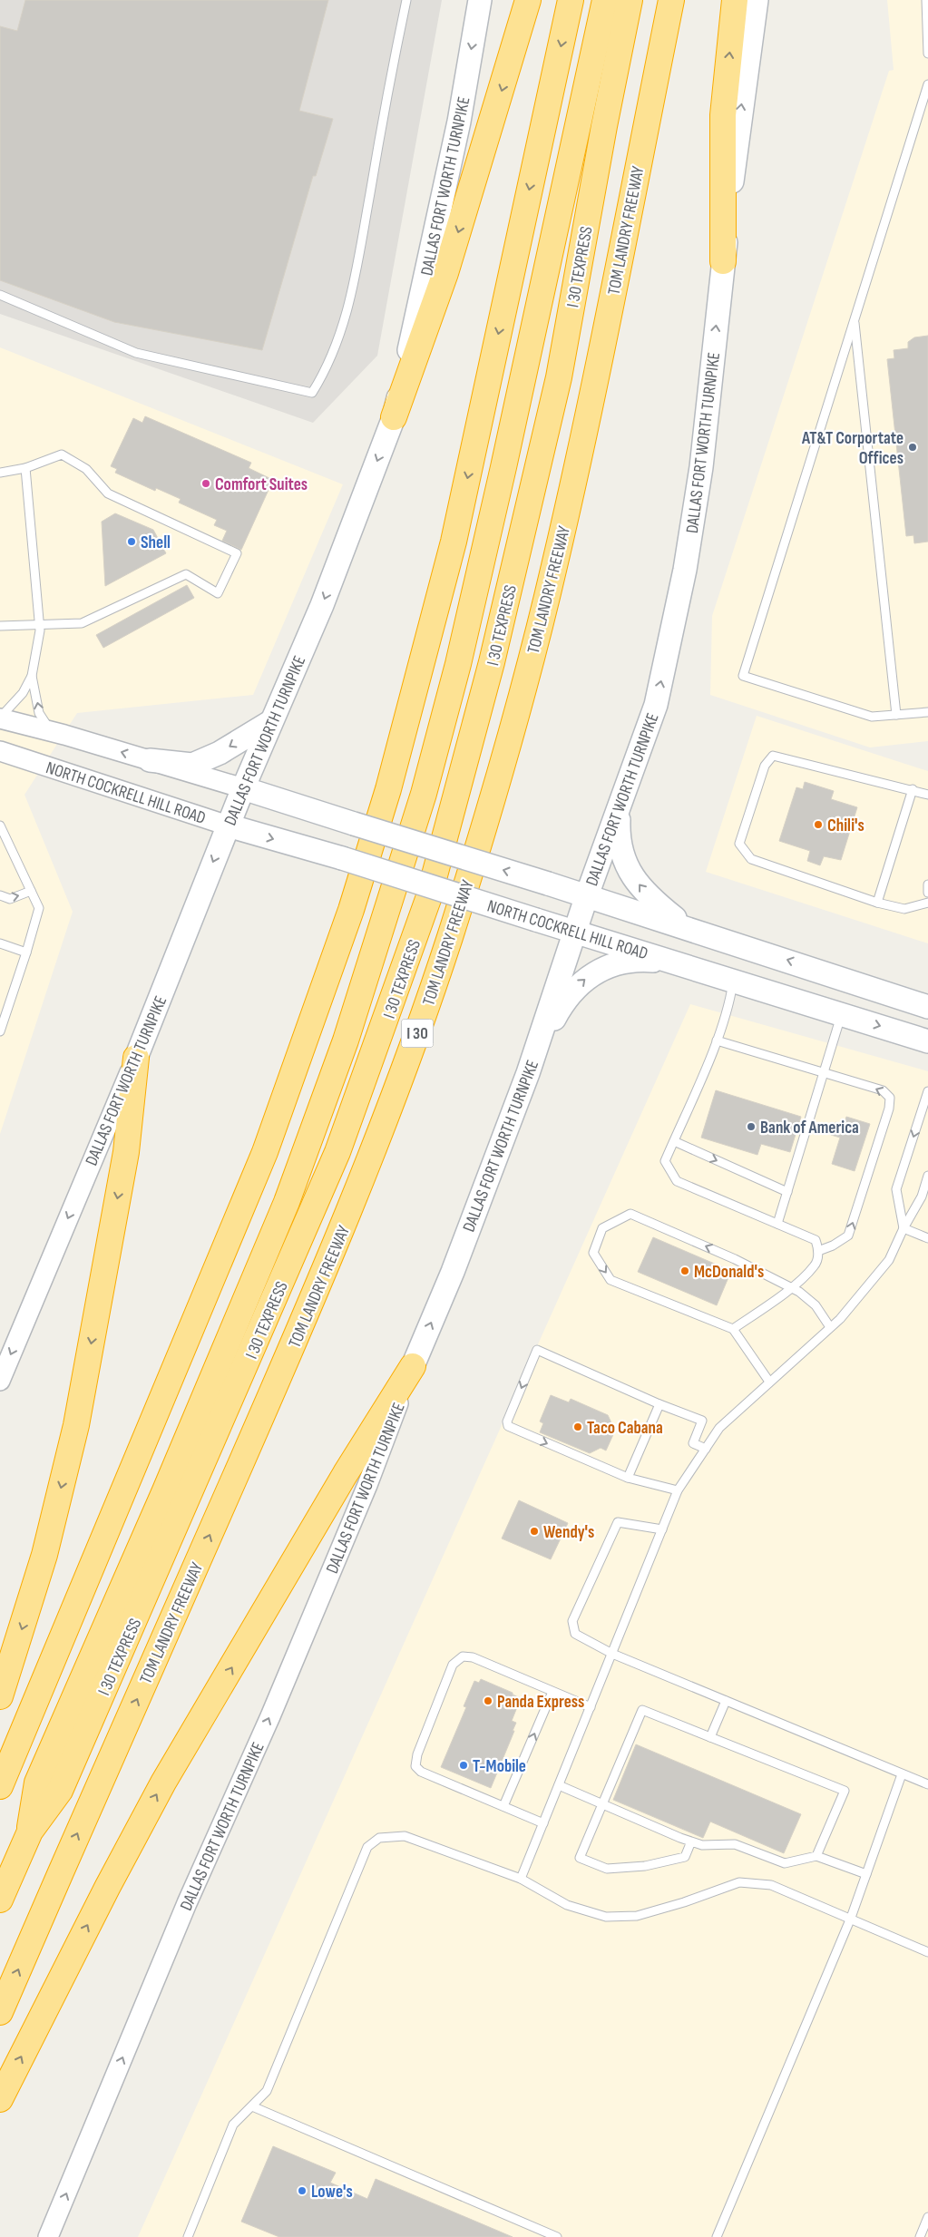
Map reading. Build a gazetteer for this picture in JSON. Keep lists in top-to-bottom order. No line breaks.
{"streets":{"highway":["TOM LANDRY FREEWAY","I 30 TEXPRESS","I 30"],"main road":["DALLAS FORT WORTH TURNPIKE","NORTH COCKRELL HILL ROAD"]},"crossings":[["DALLAS FORT WORTH TURNPIKE","NORTH COCKRELL HILL ROAD"]],"places":["AT&T Corportate Offices","Comfort Suites","Shell","Chili's","Bank of America","McDonald's","Taco Cabana","Wendy's","Panda Express","T-Mobile","Lowe's"]}
